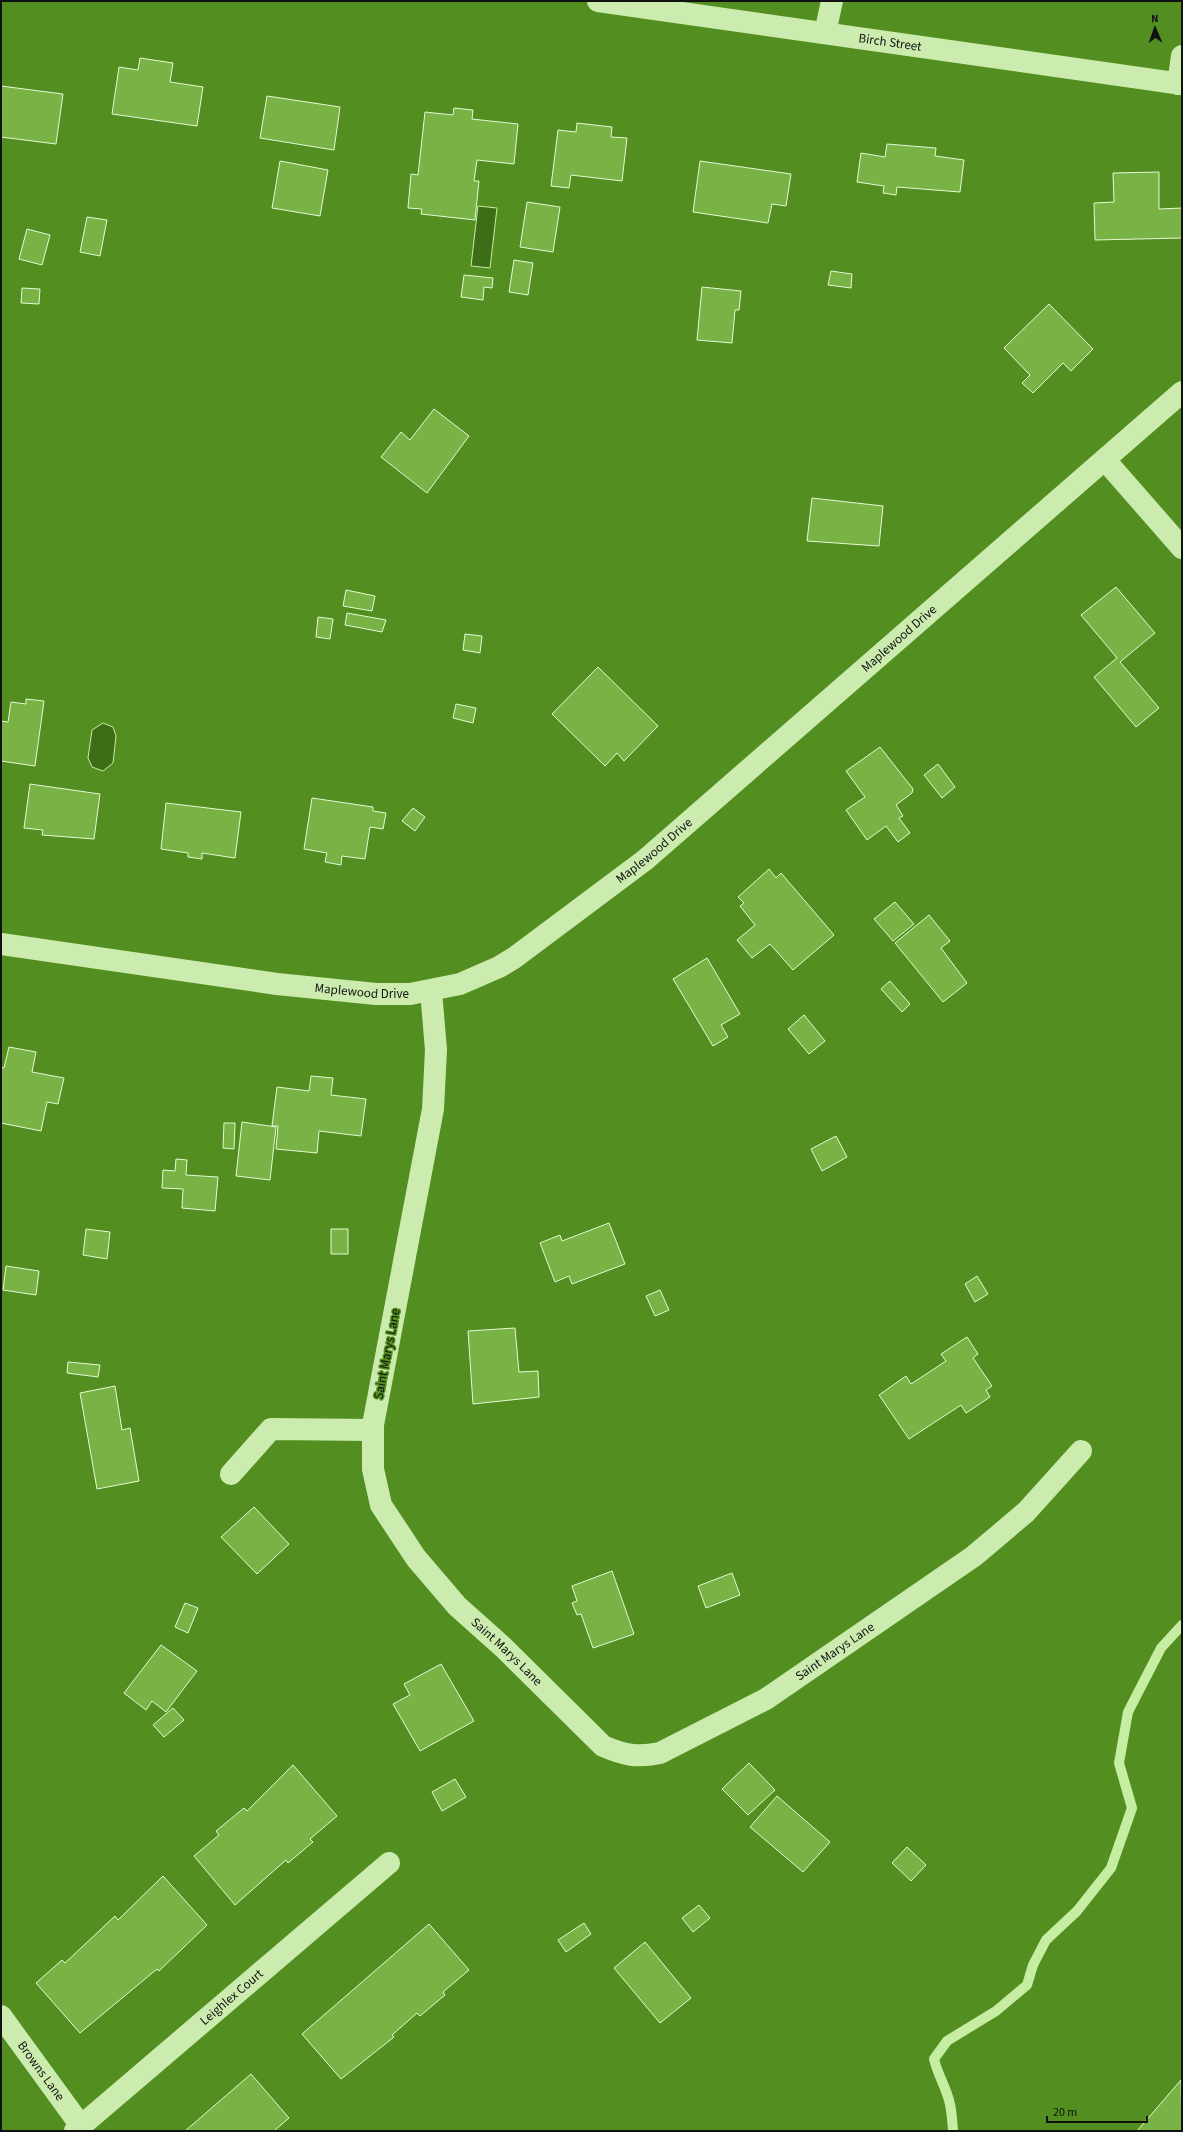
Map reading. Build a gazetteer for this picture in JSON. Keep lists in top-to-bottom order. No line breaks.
{"streets":{"street":["Birch Street","Maplewood Drive","Saint Marys Lane","Leighlex Court","Browns Lane"]},"crossings":[["Maplewood Drive","Saint Marys Lane"],["Leighlex Court","Browns Lane"]],"scale_bar":"20 m","north":"top"}
